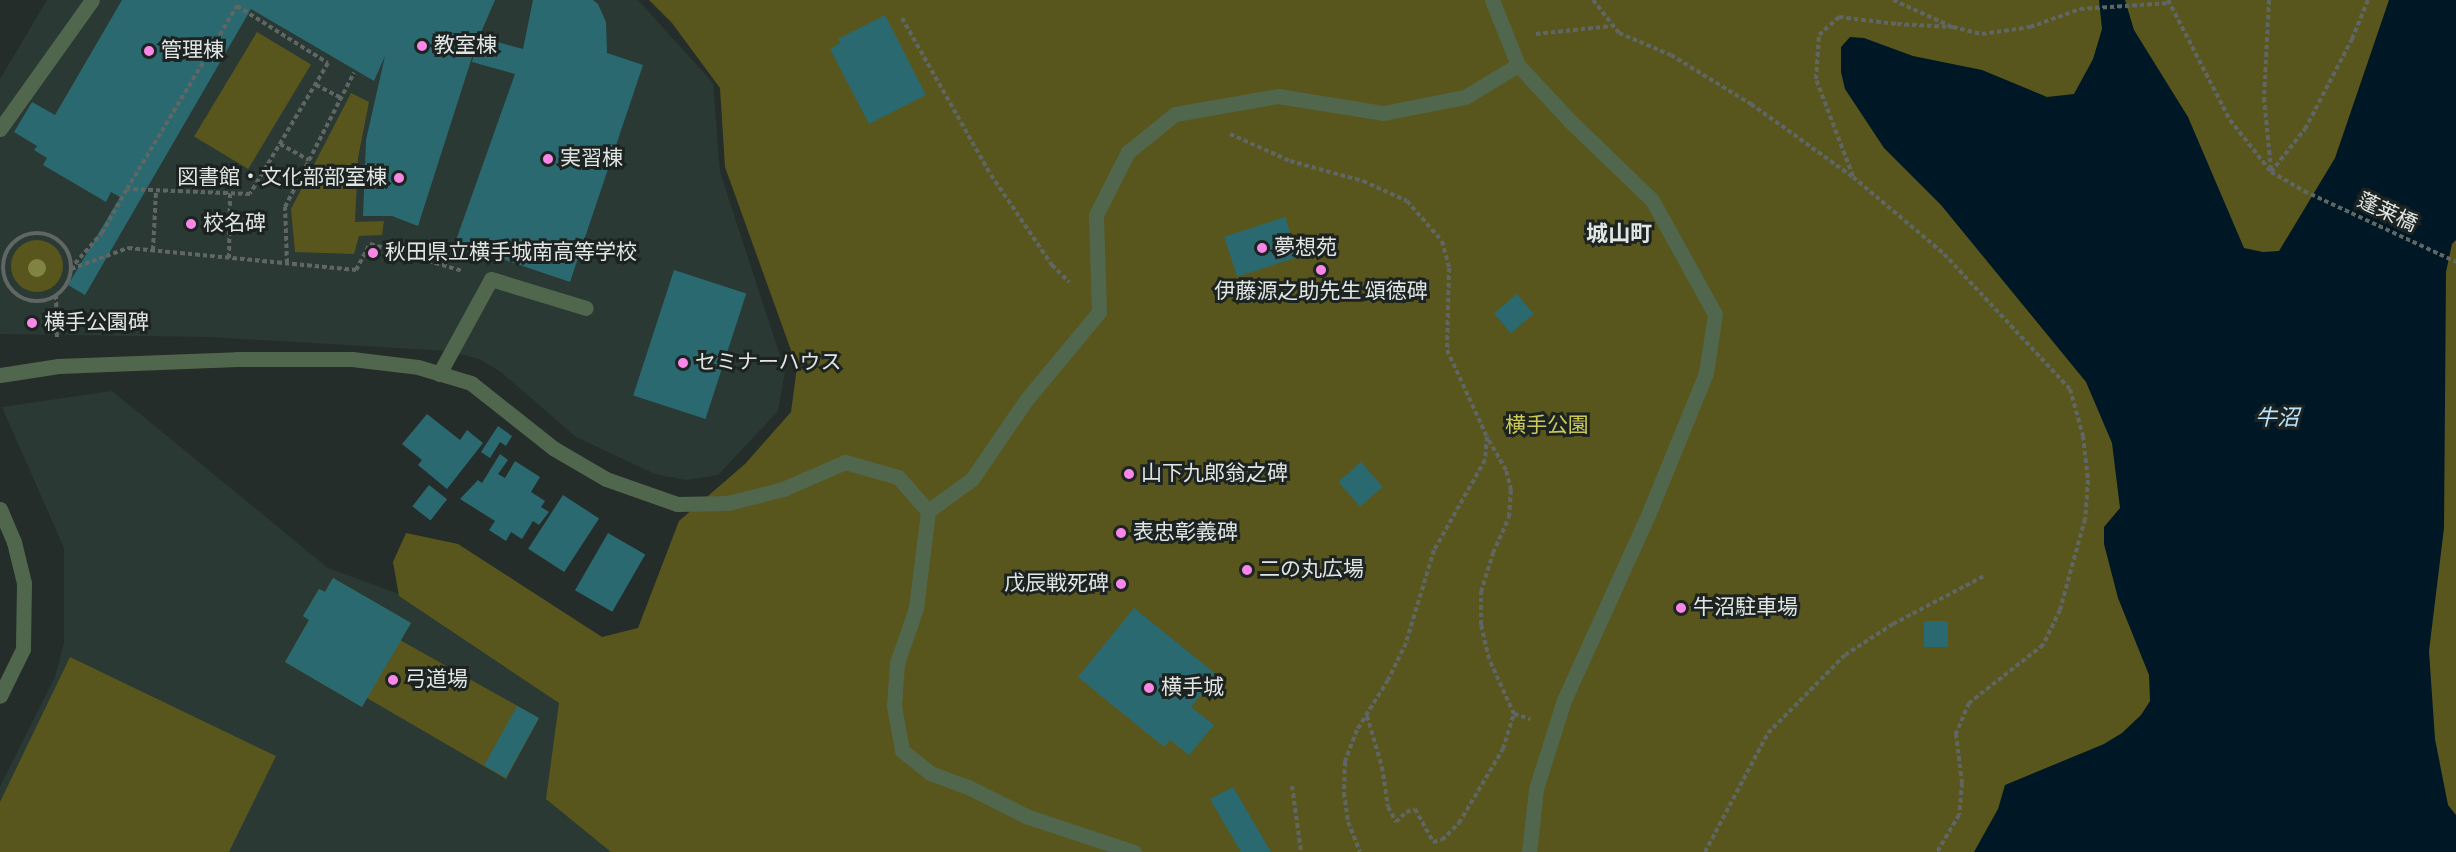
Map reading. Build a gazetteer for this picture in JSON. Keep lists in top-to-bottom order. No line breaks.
{"streets":{"path":["蓬莱橋"]},"districts":["城山町"],"water":["牛沼"],"parks":["横手公園"],"places":["教室棟","管理棟","実習棟","図書館・文化部部室棟","校名碑","夢想苑","秋田県立横手城南高等学校","伊藤源之助先生 頌徳碑","横手公園碑","セミナーハウス","山下九郎翁之碑","表忠彰義碑","二の丸広場","戊辰戦死碑","牛沼駐車場","弓道場","横手城"]}
